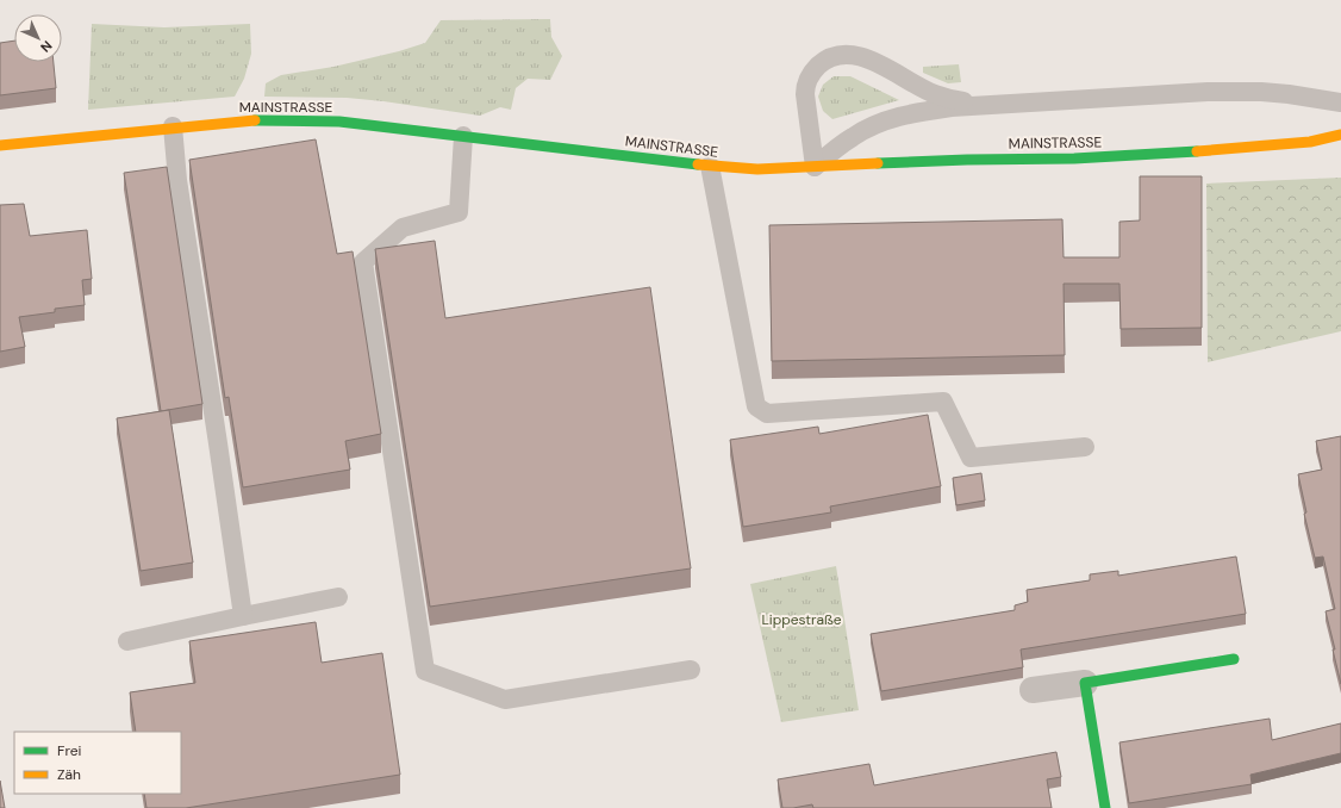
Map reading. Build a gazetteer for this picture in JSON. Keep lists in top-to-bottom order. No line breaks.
{"streets":{"street":["MAINSTRASSE"]},"parks":["Lippestraße"],"legend":["Frei","Zäh"],"north":"bottom right"}
